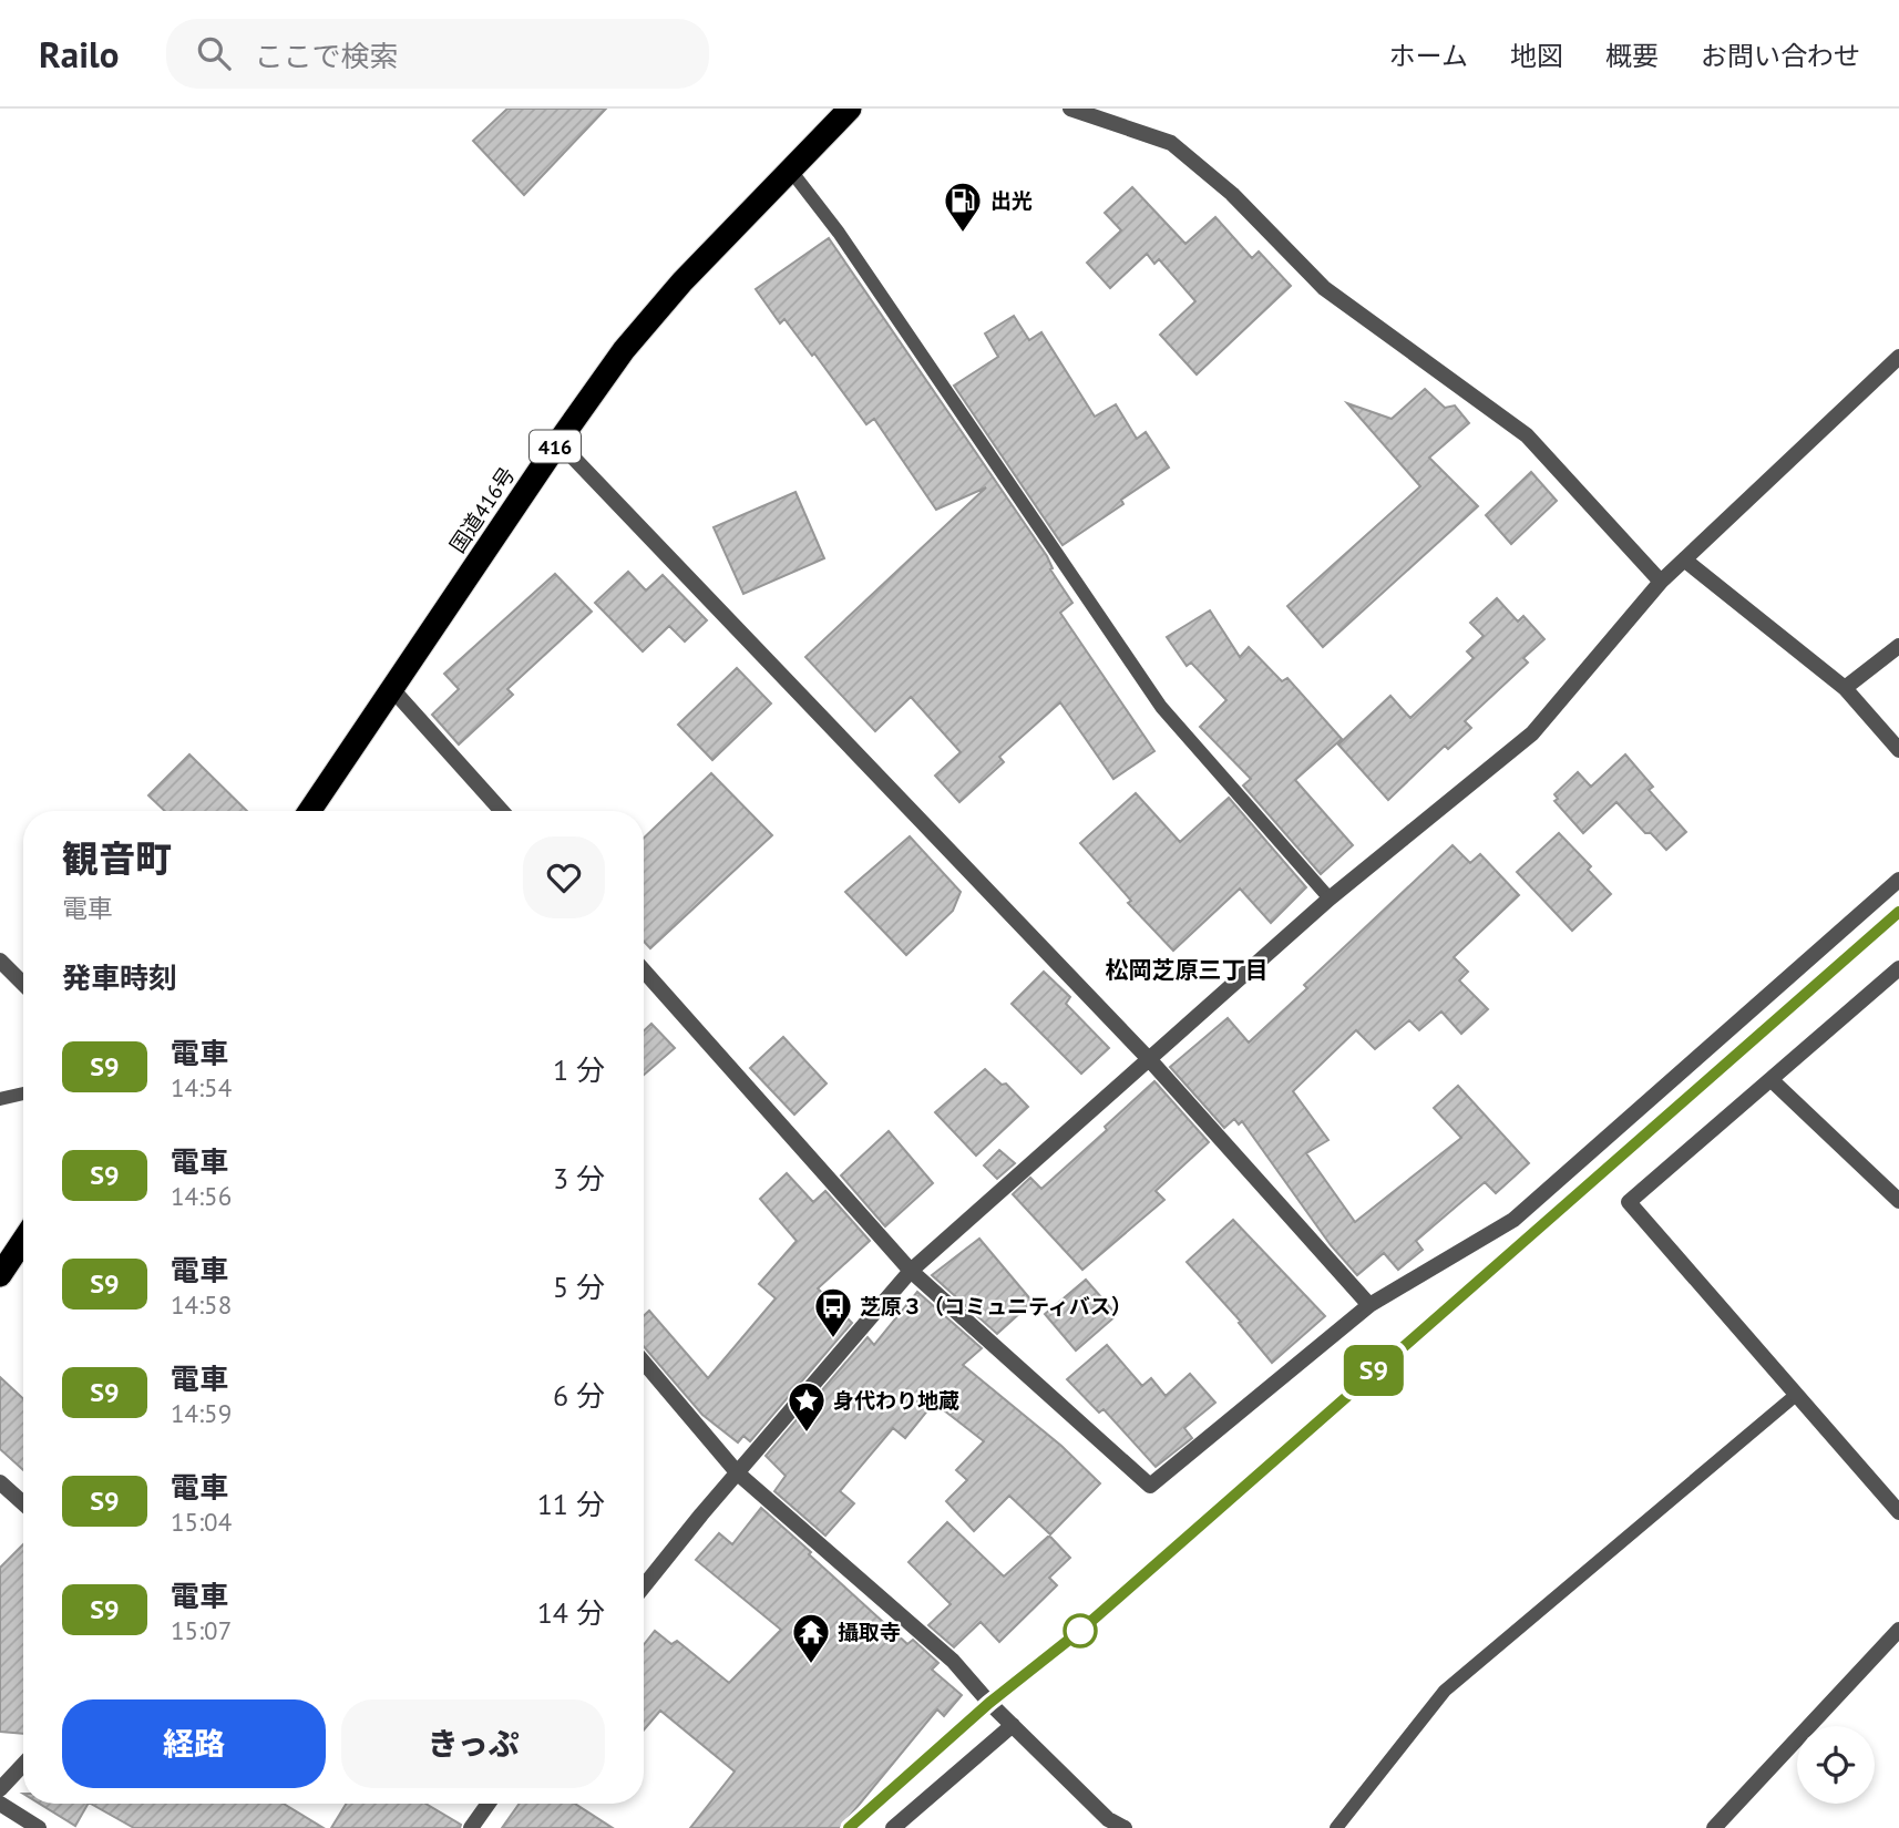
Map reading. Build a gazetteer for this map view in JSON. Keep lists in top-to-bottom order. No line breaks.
{"streets":{"highway":["416","国道416号"]},"districts":["松岡芝原三丁目"],"places":{"fuel station":["出光"],"bus stop":["芝原３（コミュニティバス）"],"place":["身代わり地蔵"],"temple":["攝取寺"]},"page":{"header":"Railo","search":"ここで検索","nav":["ホーム","地図","概要","お問い合わせ"],"on_map":"S9","heading":[["観音町","電車"],"発車時刻"],"list":[{"mark":"S9","name":"電車","note":"14:54","value":"1 分"},{"mark":"S9","name":"電車","note":"14:56","value":"3 分"},{"mark":"S9","name":"電車","note":"14:58","value":"5 分"},{"mark":"S9","name":"電車","note":"14:59","value":"6 分"},{"mark":"S9","name":"電車","note":"15:04","value":"11 分"},{"mark":"S9","name":"電車","note":"15:07","value":"14 分"}],"buttons":["経路","きっぷ"]}}
